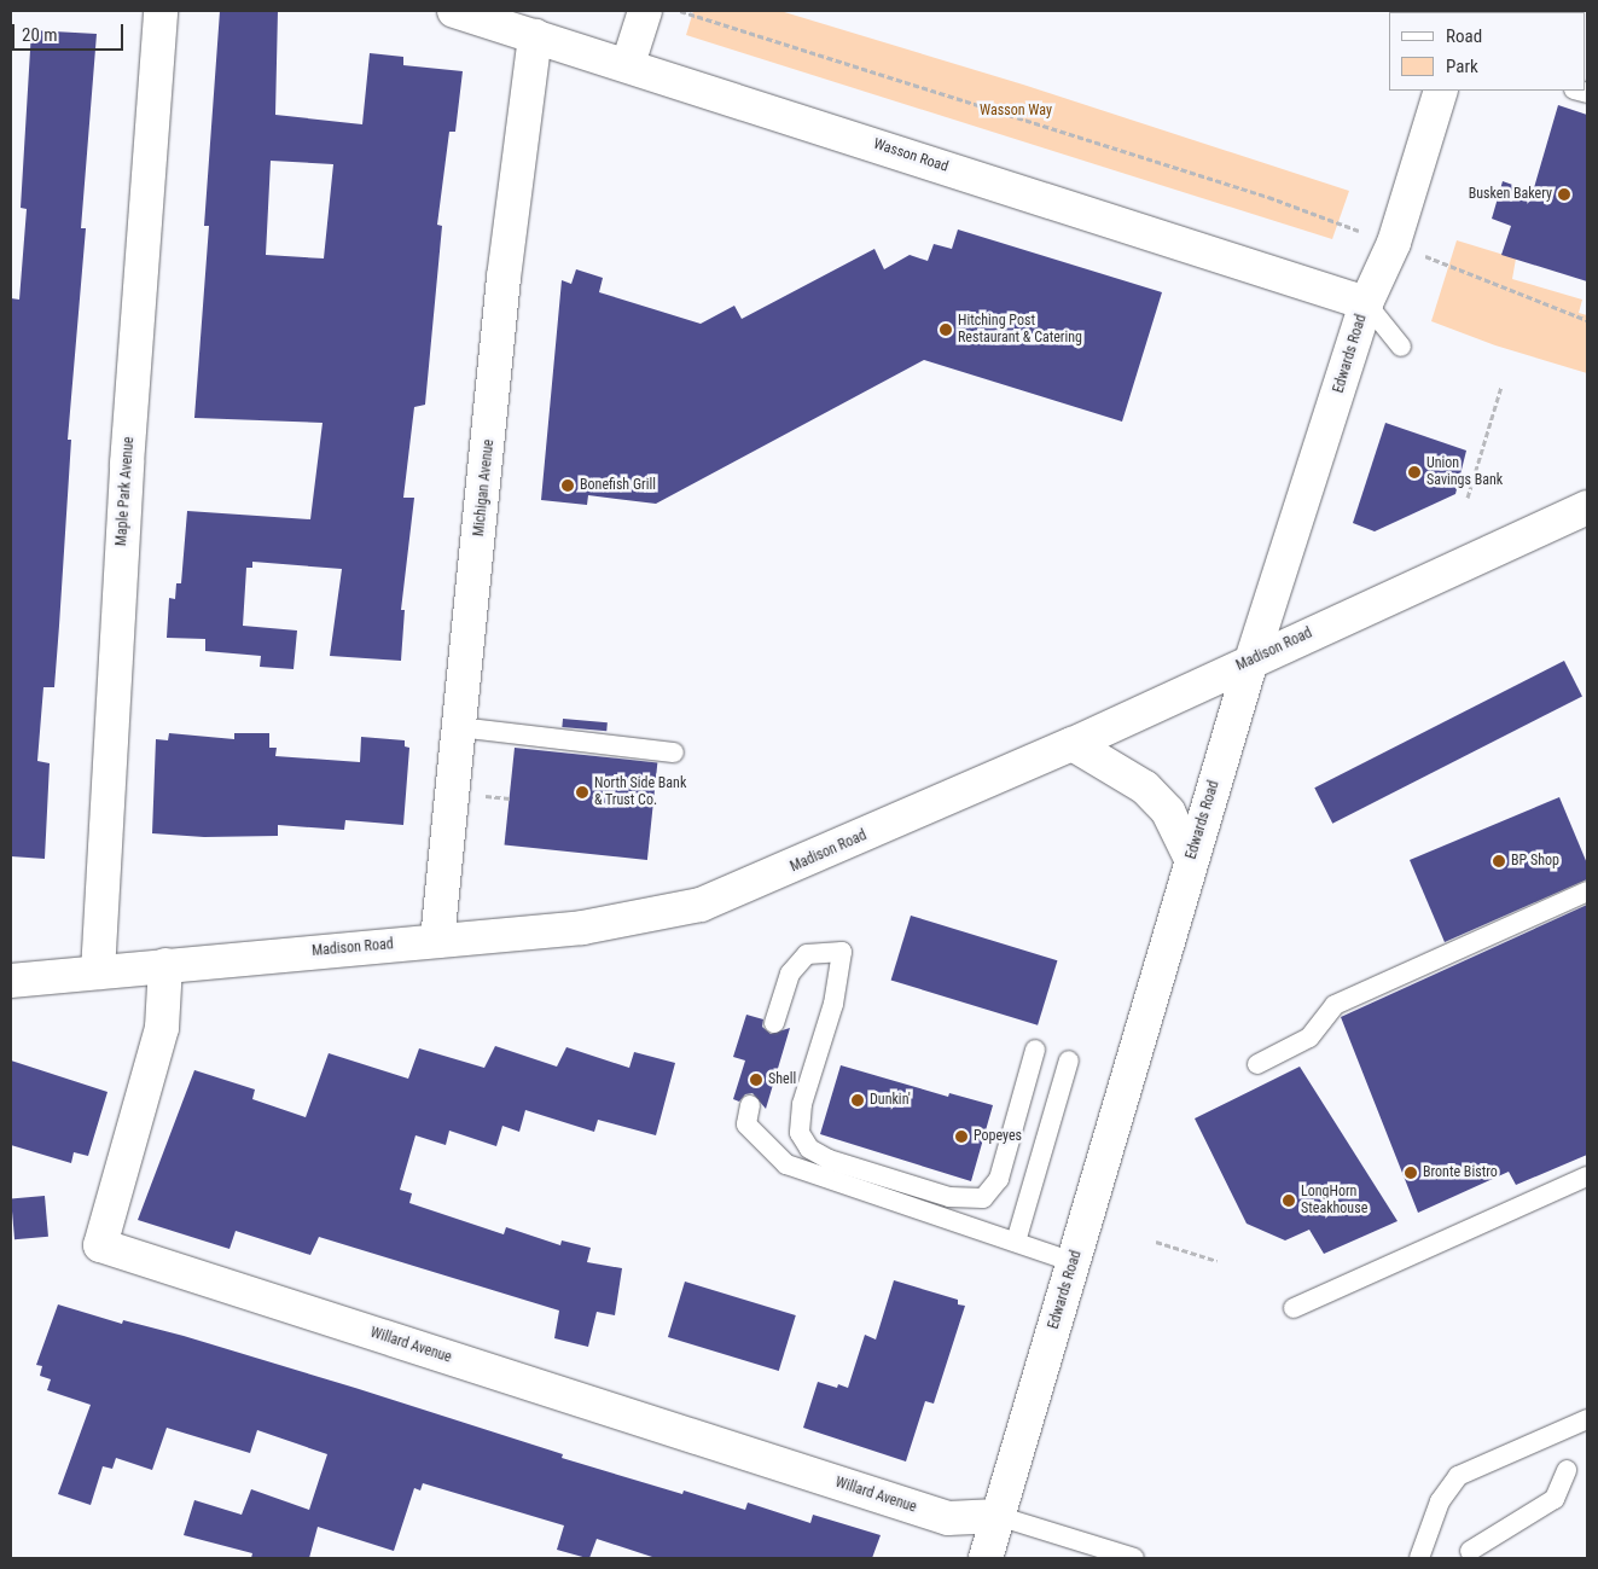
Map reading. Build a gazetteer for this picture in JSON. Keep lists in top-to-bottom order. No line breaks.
{"streets":{"street":["Wasson Road","Edwards Road","Michigan Avenue","Maple Park Avenue","Madison Road","Willard Avenue"]},"crossings":[["Wasson Road","Edwards Road"],["Wasson Road","Michigan Avenue"],["Edwards Road","Madison Road"],["Edwards Road","Willard Avenue"],["Michigan Avenue","Madison Road"],["Maple Park Avenue","Madison Road"],["Madison Road","Willard Avenue"]],"parks":["Wasson Way"],"places":["Busken Bakery","Hitching Post Restaurant & Catering","Union Savings Bank","Bonefish Grill","North Side Bank & Trust Co.","BP Shop","Shell","Dunkin'","Popeyes","Bronte Bistro","LongHorn Steakhouse"],"legend":["Road","Park"],"scale_bar":"20 m"}
